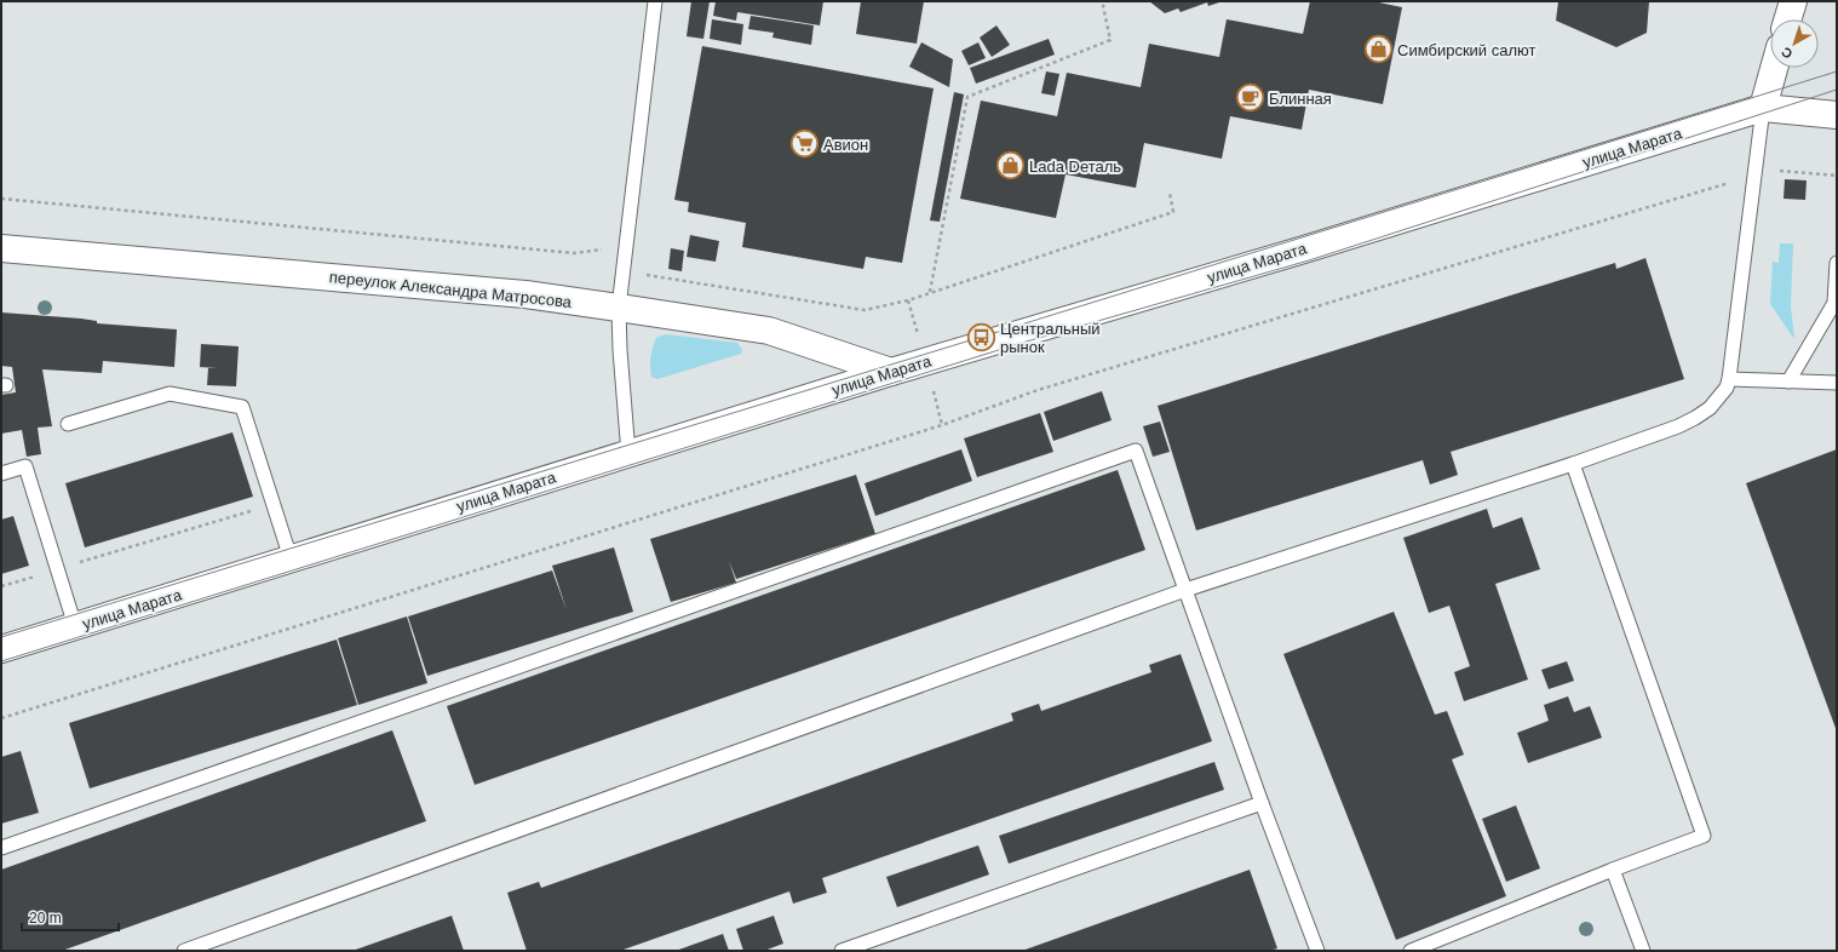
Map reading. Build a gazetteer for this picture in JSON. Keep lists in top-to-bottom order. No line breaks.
{"streets":{"street":["улица Марата","переулок Александра Матросова"]},"crossings":[["улица Марата","переулок Александра Матросова"]],"places":{"shop":["Симбирский салют","Lada Dеталь"],"cafe":["Блинная"],"supermarket":["Авион"],"bus stop":["Центральный рынок"]},"scale_bar":"20 m","north":"bottom left"}
